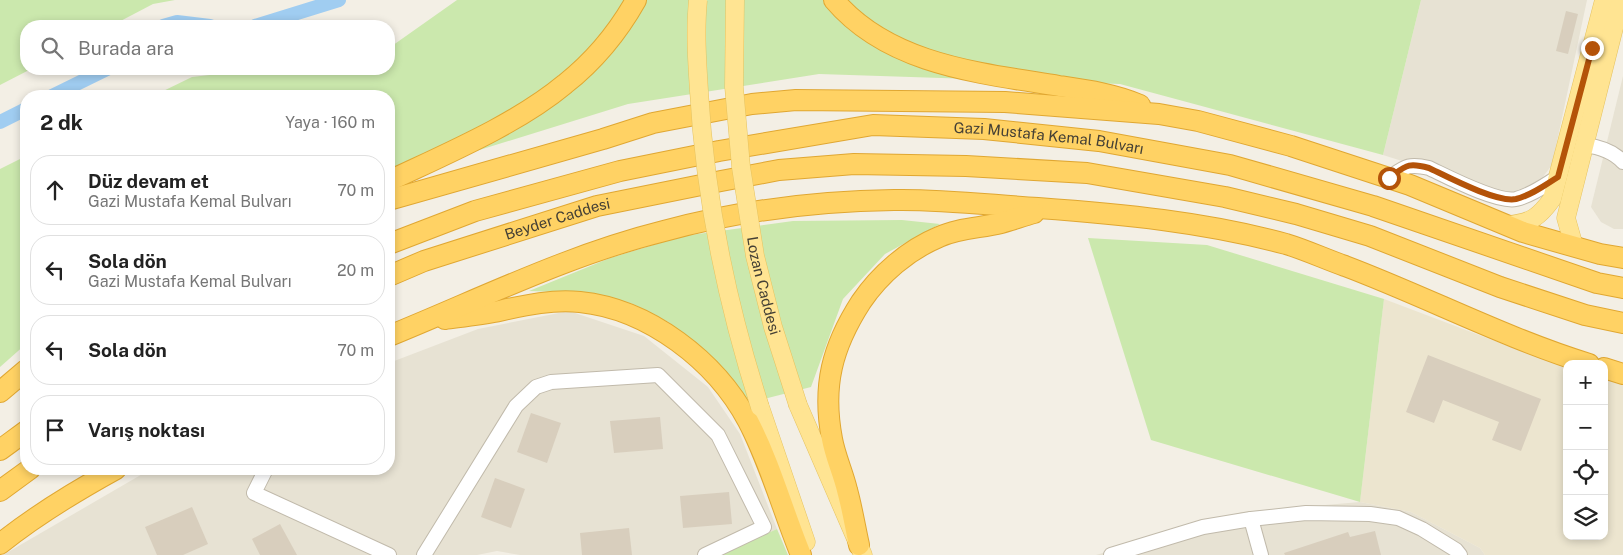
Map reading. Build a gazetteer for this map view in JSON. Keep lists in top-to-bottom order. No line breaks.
{"streets":{"highway":["Gazi Mustafa Kemal Bulvarı","Beyder Caddesi"],"main road":["Lozan Caddesi"]},"crossings":[["Gazi Mustafa Kemal Bulvarı","Beyder Caddesi"]],"page":{"search":"Burada ara","heading":["2 dk","Yaya · 160 m"],"list":[["Düz devam et","Gazi Mustafa Kemal Bulvarı","70 m"],["Sola dön","Gazi Mustafa Kemal Bulvarı","20 m"],["Sola dön","70 m"],"Varış noktası"],"map_buttons":["+","−"]}}
